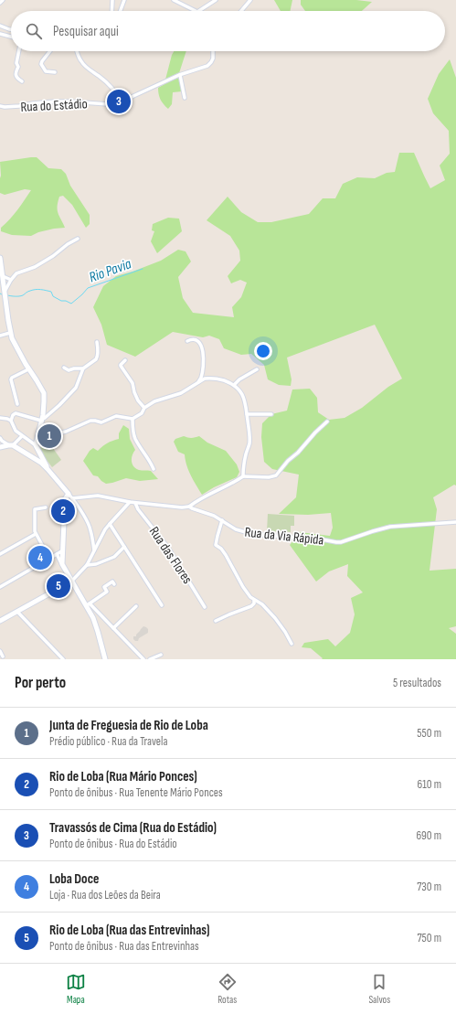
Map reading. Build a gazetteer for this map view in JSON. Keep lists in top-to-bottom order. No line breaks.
{"streets":{"street":["Rua do Estádio","Rua da Via Rápida","Rua das Flores"]},"crossings":[["Rua da Via Rápida","Rua das Flores"]],"water":["Rio Pavia"],"page":{"search":"Pesquisar aqui","pins":["3","1","2","4","5"],"heading":["Por perto","5 resultados"],"list":[{"mark":"1","name":"Junta de Freguesia de Rio de Loba","note":"Prédio público · Rua da Travela","value":"550 m"},{"mark":"2","name":"Rio de Loba (Rua Mário Ponces)","note":"Ponto de ônibus · Rua Tenente Mário Ponces","value":"610 m"},{"mark":"3","name":"Travassós de Cima (Rua do Estádio)","note":"Ponto de ônibus · Rua do Estádio","value":"690 m"},{"mark":"4","name":"Loba Doce","note":"Loja · Rua dos Leões da Beira","value":"730 m"},{"mark":"5","name":"Rio de Loba (Rua das Entrevinhas)","note":"Ponto de ônibus · Rua das Entrevinhas","value":"750 m"}],"nav":["Mapa","Rotas","Salvos"]}}
